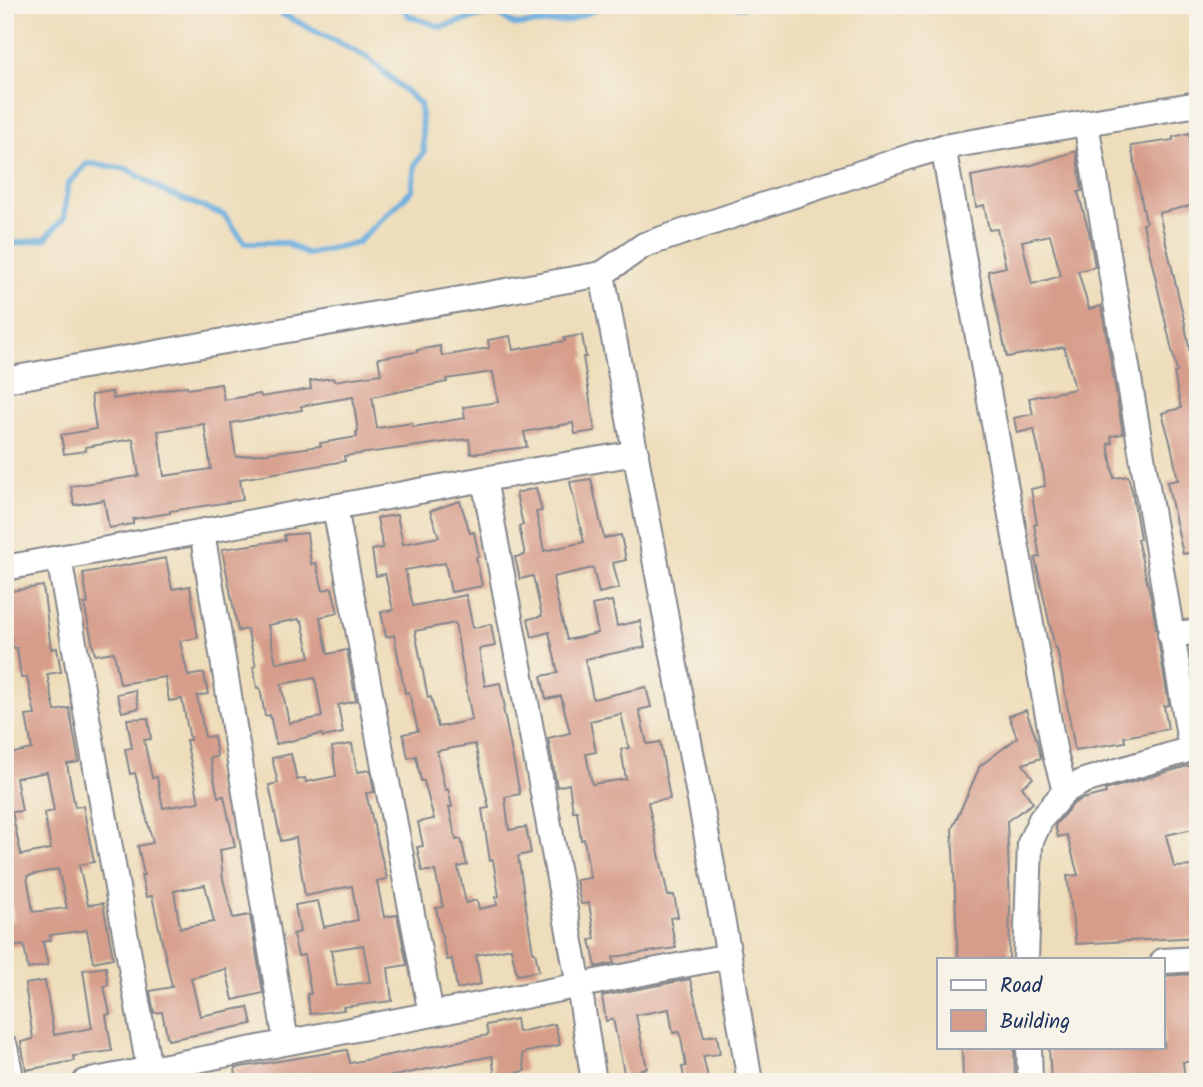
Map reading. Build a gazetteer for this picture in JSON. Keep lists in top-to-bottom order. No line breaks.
{"legend":["Road","Building"]}
